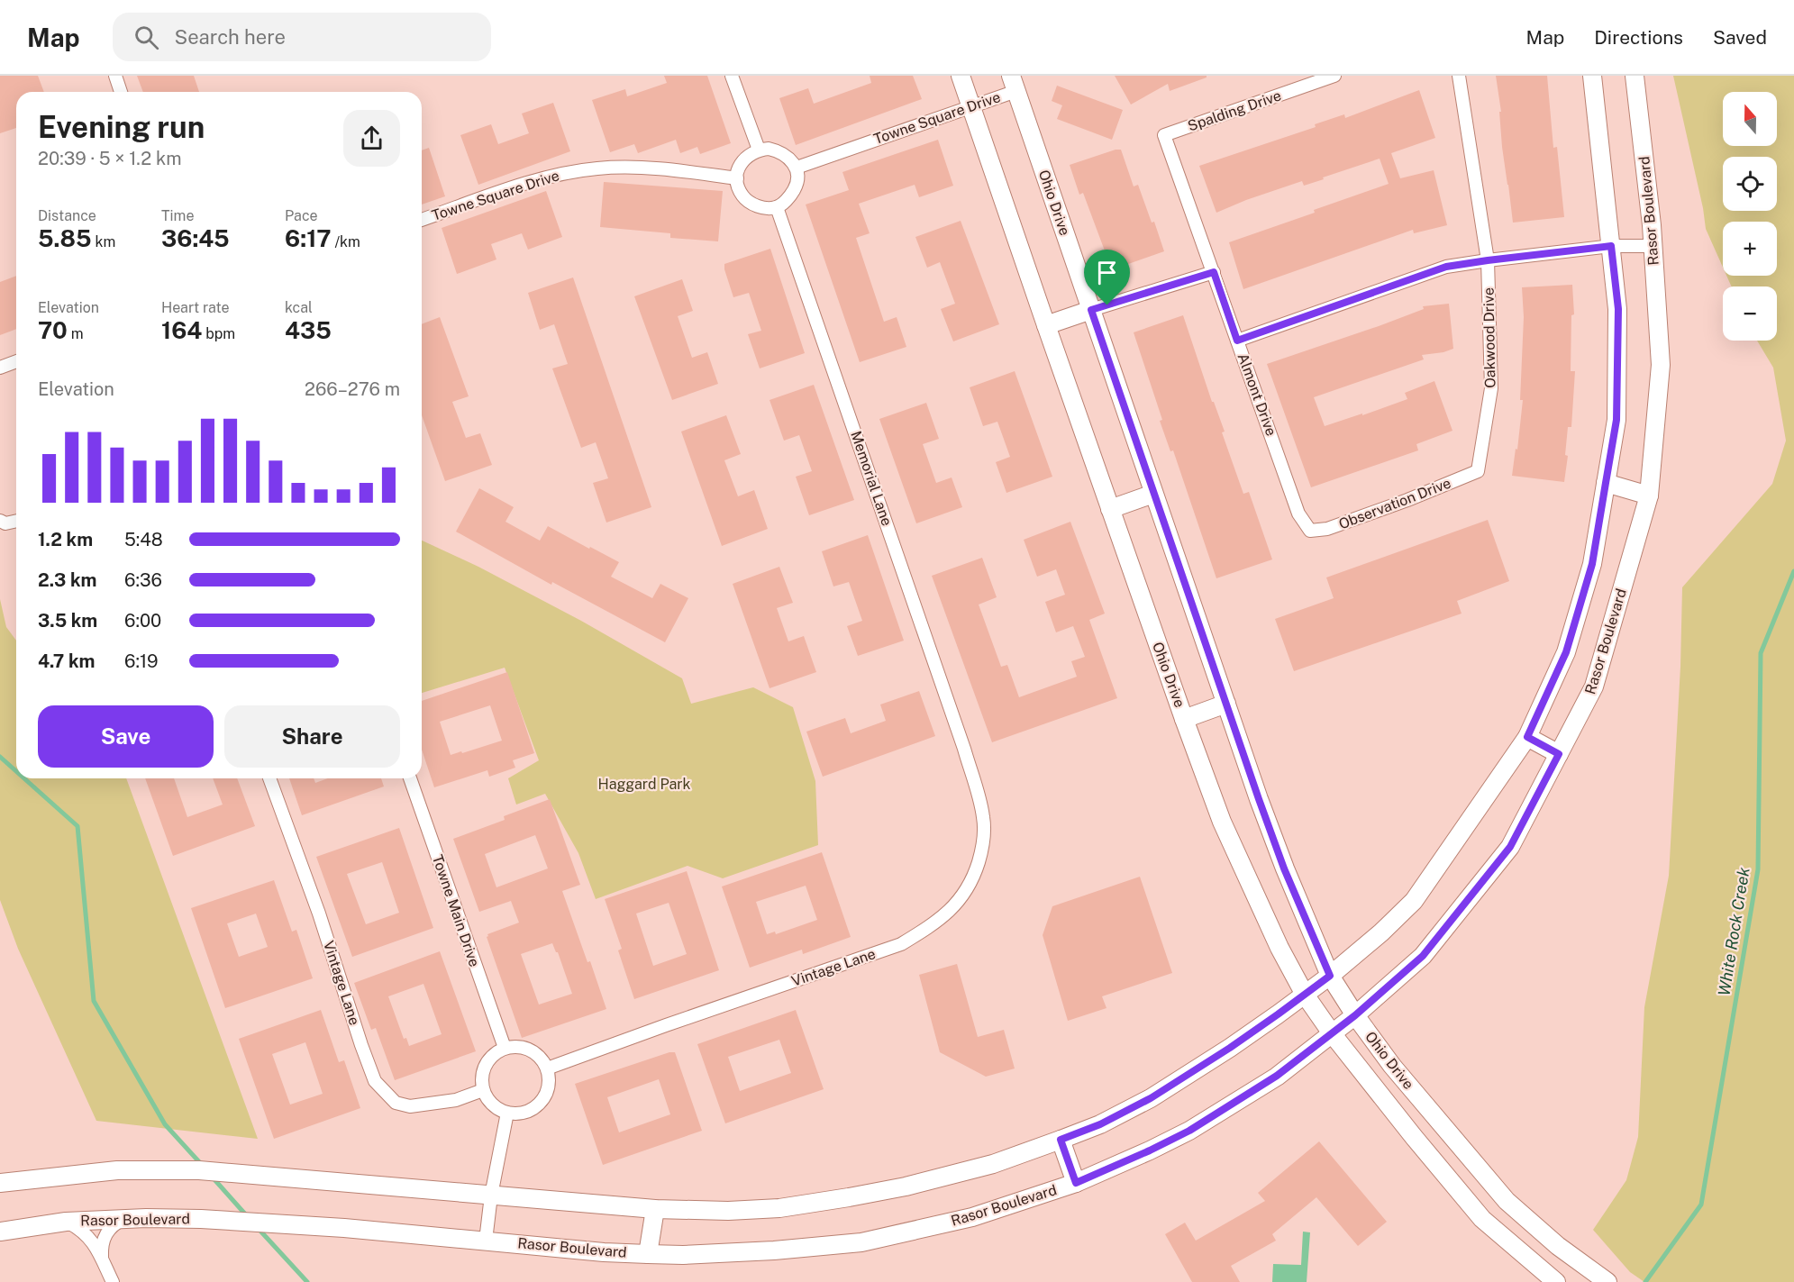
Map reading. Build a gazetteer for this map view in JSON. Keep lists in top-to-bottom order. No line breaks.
{"streets":{"main road":["Ohio Drive","Rasor Boulevard"],"street":["Spalding Drive","Towne Square Drive","Oakwood Drive","Almont Drive","Memorial Lane","Observation Drive","Towne Main Drive","Vintage Lane"]},"crossings":[["Spalding Drive","Almont Drive"],["Towne Square Drive","Ohio Drive"],["Towne Square Drive","Memorial Lane"],["Ohio Drive","Rasor Boulevard"],["Oakwood Drive","Observation Drive"],["Almont Drive","Observation Drive"],["Memorial Lane","Vintage Lane"],["Towne Main Drive","Vintage Lane"]],"water":["White Rock Creek"],"parks":["Haggard Park"],"north":"top","page":{"header":"Map","search":"Search here","nav":["Map","Directions","Saved"],"map_buttons":["+","−"],"heading":["Evening run","20:39 · 5 × 1.2 km"],"stats":[["Distance","5.85 km"],["Time","36:45"],["Pace","6:17 /km"],["Elevation","70 m"],["Heart rate","164 bpm"],["kcal","435"]],"chart":["Elevation","266–276 m"],"list":[{"name":"1.2 km","note":"5:48"},{"name":"2.3 km","note":"6:36"},{"name":"3.5 km","note":"6:00"},{"name":"4.7 km","note":"6:19"}],"buttons":["Save","Share"]}}
